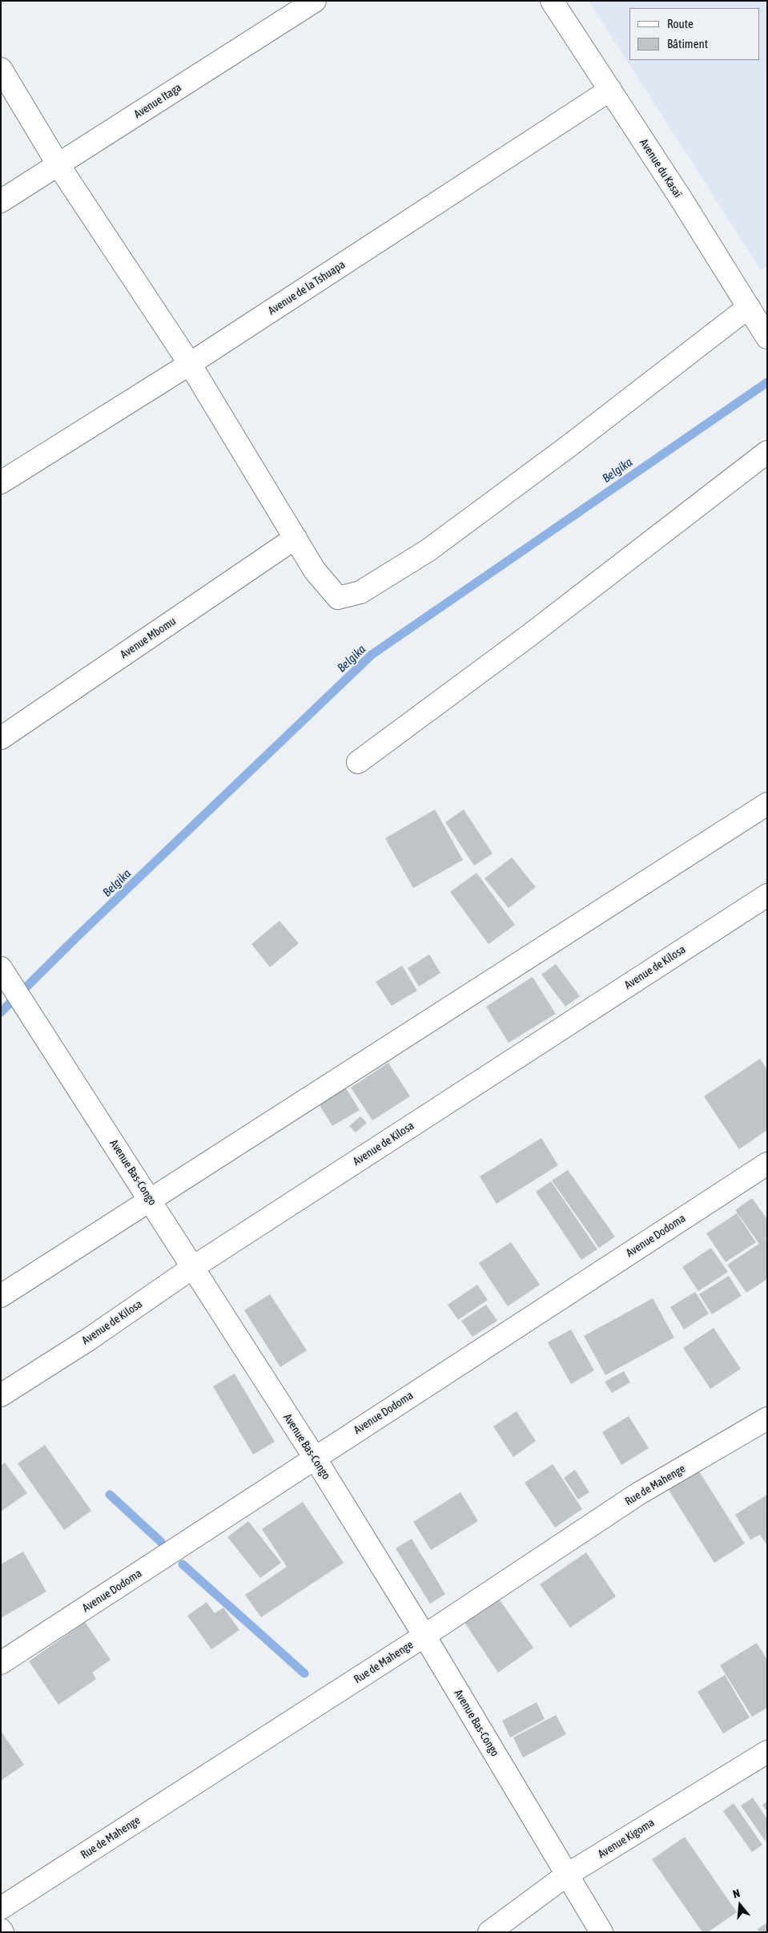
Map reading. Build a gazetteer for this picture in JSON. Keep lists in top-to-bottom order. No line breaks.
{"streets":{"street":["Avenue Itaga","Avenue du Kasaï","Avenue de la Tshuapa","Avenue Mbomu","Avenue de Kilosa","Avenue Bas-Congo","Avenue Dodoma","Rue de Mahenge","Avenue Kigoma"]},"crossings":[["Avenue du Kasaï","Avenue de la Tshuapa"],["Avenue de Kilosa","Avenue Bas-Congo"],["Avenue Bas-Congo","Avenue Dodoma"],["Avenue Bas-Congo","Rue de Mahenge"],["Avenue Bas-Congo","Avenue Kigoma"]],"water":["Belgika"],"legend":["Route","Bâtiment"],"north":"top"}
